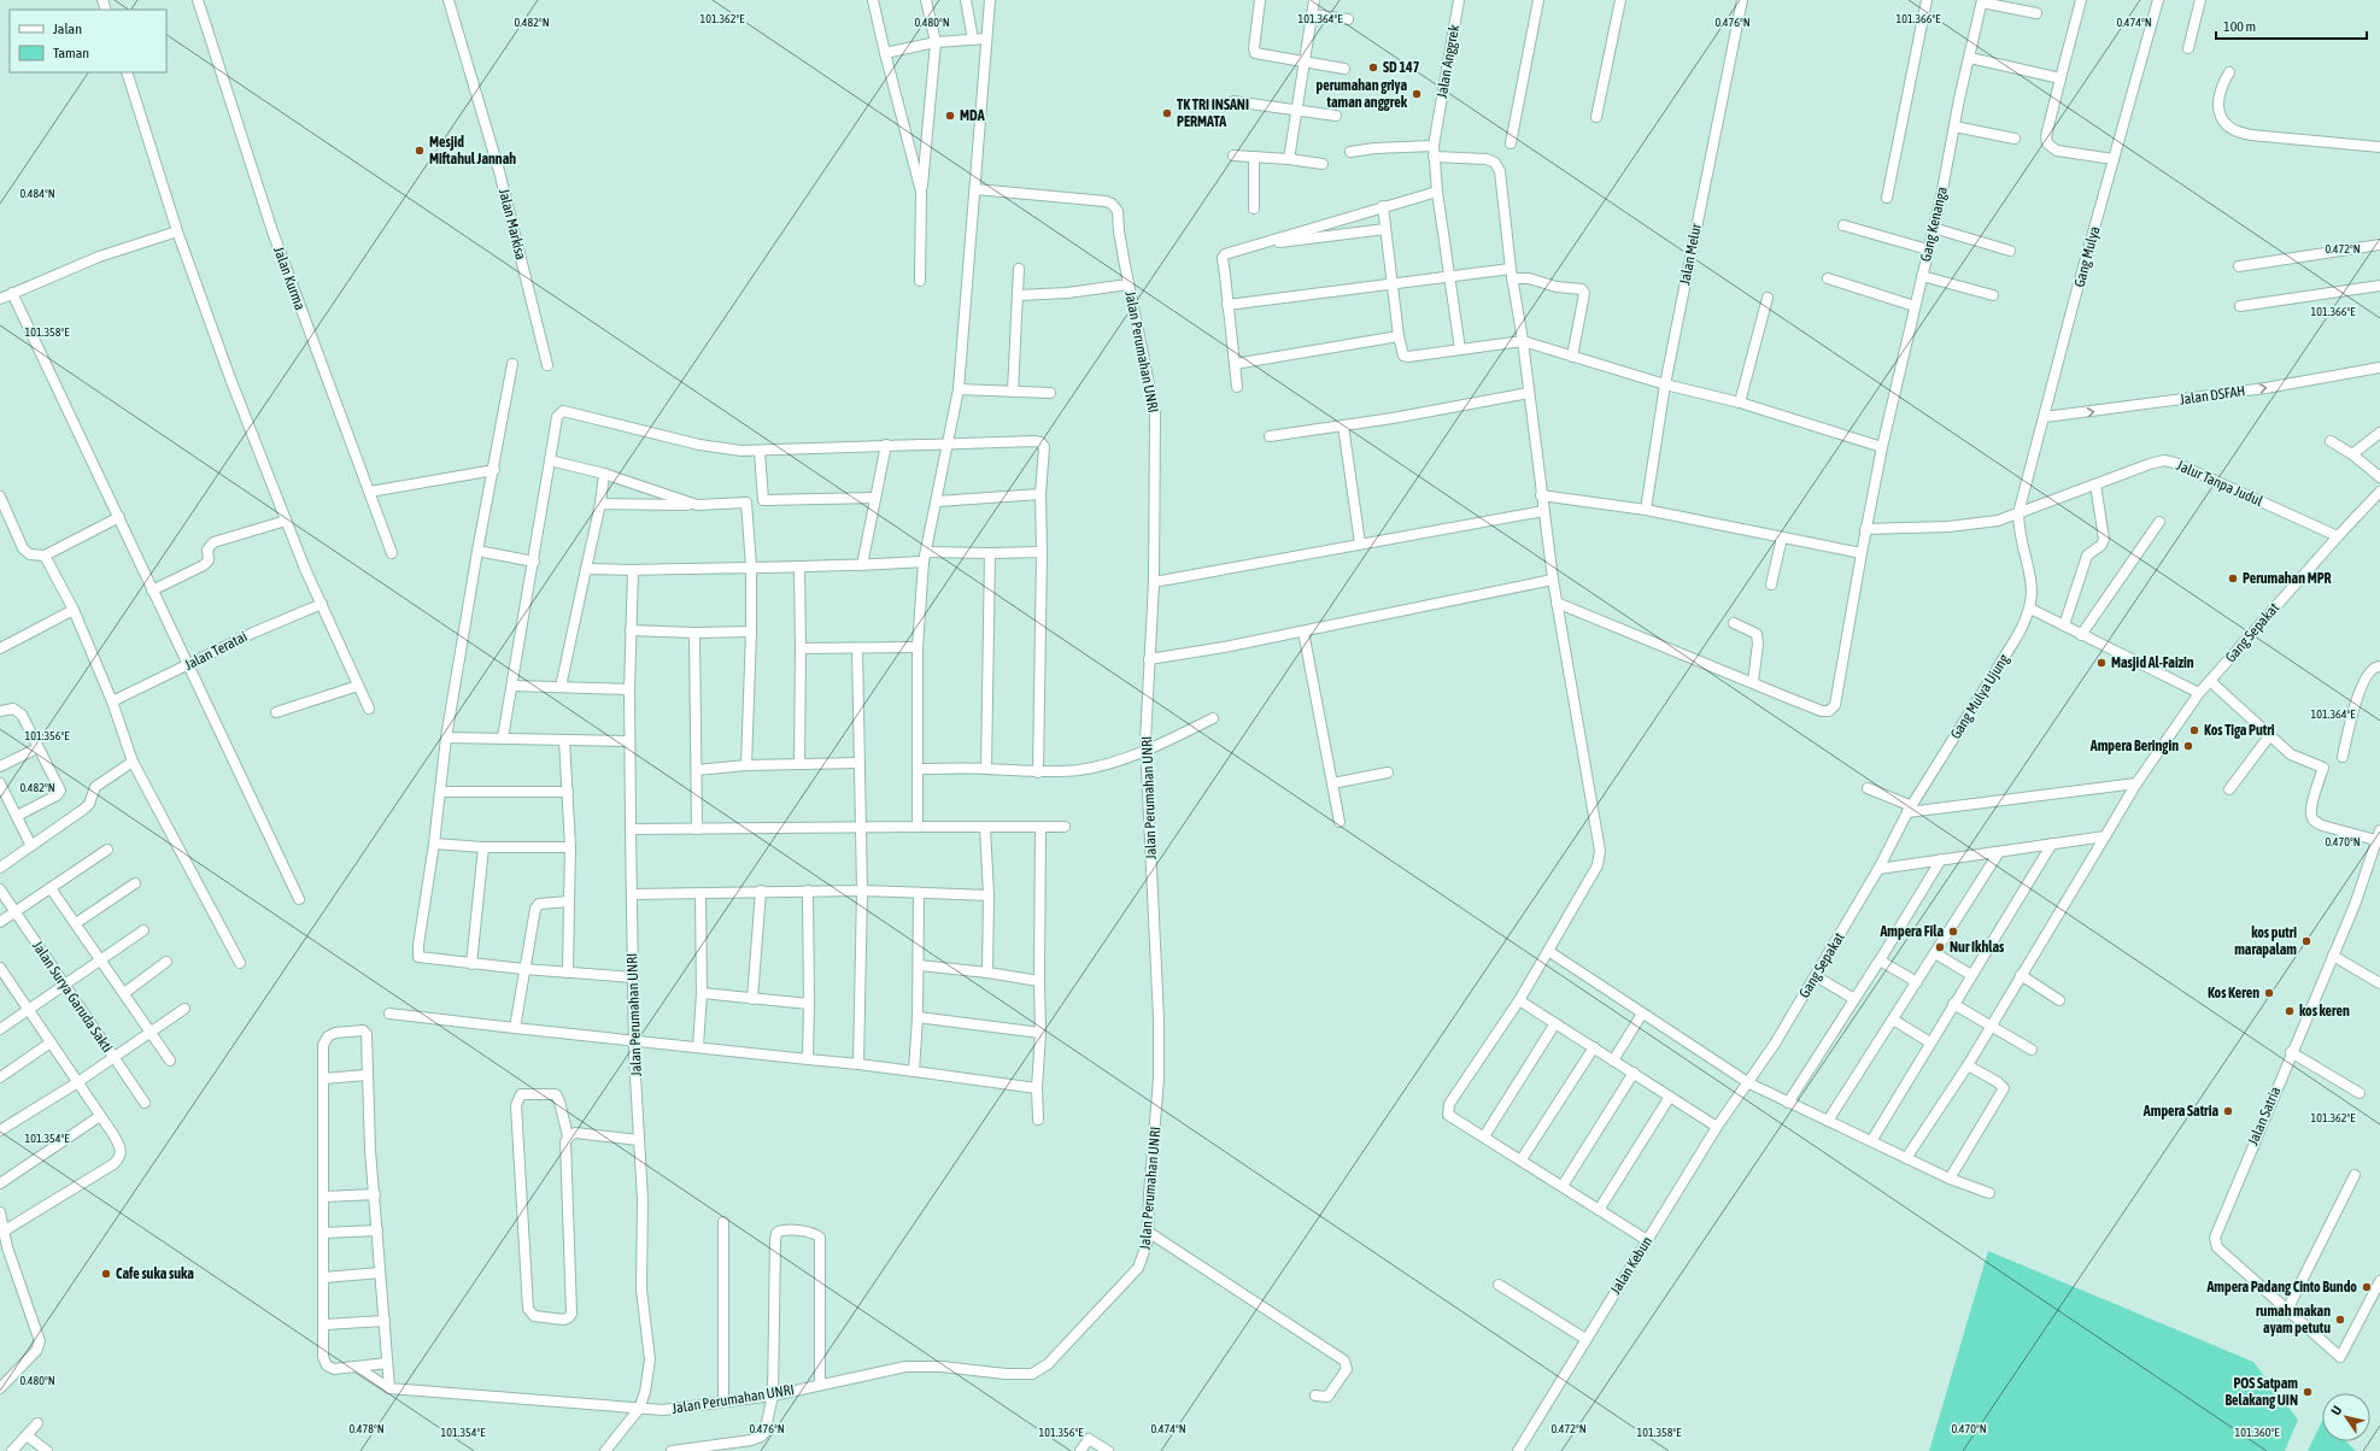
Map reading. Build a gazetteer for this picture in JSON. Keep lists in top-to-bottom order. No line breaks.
{"streets":{"street":["Jalan Anggrek","Jalan Markisa","Gang Kenanga","Jalan Melur","Gang Mulya","Jalan Kurma","Jalan Perumahan UNRI","Jalan DSFAH","Jalur Tanpa Judul","Gang Sepakat","Jalan Teratai","Gang Mulya Ujung","Jalan Surya Garuda Sakti","Jalan Satria","Jalan Kebun"]},"crossings":[["Gang Kenanga","Jalur Tanpa Judul"],["Gang Mulya","Jalan DSFAH"],["Gang Mulya","Jalur Tanpa Judul"],["Gang Mulya","Gang Mulya Ujung"],["Jalur Tanpa Judul","Gang Sepakat"],["Jalur Tanpa Judul","Gang Mulya Ujung"],["Gang Sepakat","Gang Mulya Ujung"],["Gang Sepakat","Jalan Kebun"]],"places":["SD 147","perumahan griya taman anggrek","TK TRI INSANI PERMATA","MDA","Mesjid Miftahul Jannah","Perumahan MPR","Masjid Al-Faizin","Kos Tiga Putri","Ampera Beringin","Ampera Fila","kos putri marapalam","Nur Ikhlas","Kos Keren","kos keren","Ampera Satria","Cafe suka suka","Ampera Padang Cinto Bundo","rumah makan ayam petutu","POS Satpam Belakang UIN"],"legend":["Jalan","Taman"],"scale_bar":"100 m","north":"top left","coordinates":["101.362°E","101.364°E","101.366°E","0.482°N","0.480°N","0.476°N","0.474°N","0.484°N","0.472°N","101.358°E","101.356°E","0.470°N","101.354°E","0.478°N","101.360°E"]}
